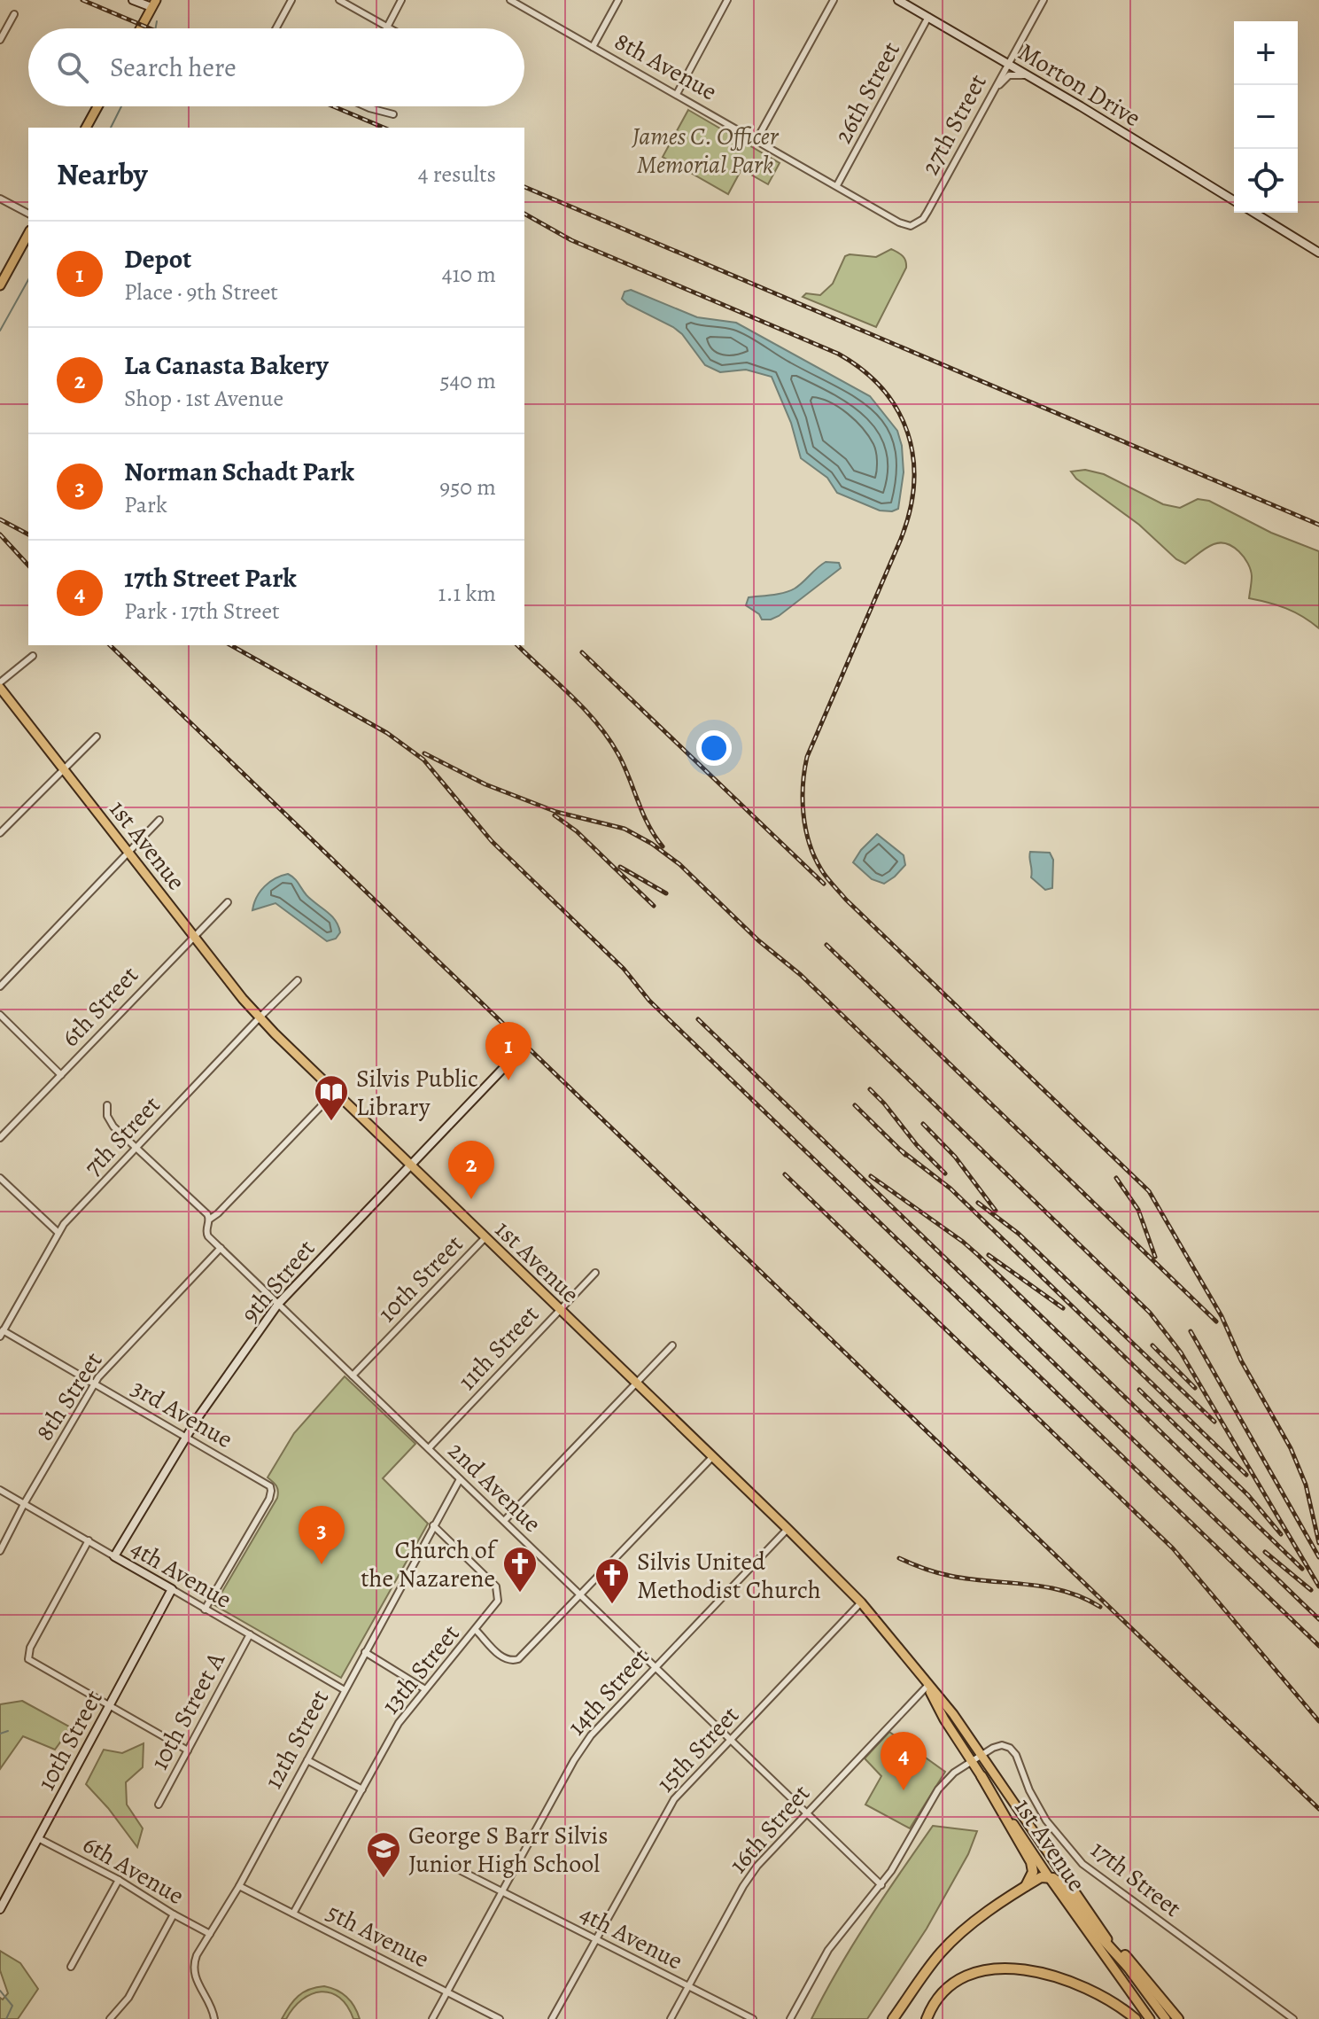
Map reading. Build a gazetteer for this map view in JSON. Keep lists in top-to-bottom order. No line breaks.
{"streets":{"main road":["1st Avenue"],"street":["8th Avenue","Morton Drive","26th Street","27th Street","6th Street","7th Street","10th Street","9th Street","11th Street","8th Street","3rd Avenue","2nd Avenue","4th Avenue","13th Street","14th Street","10th Street A","12th Street","15th Street","16th Street","6th Avenue","17th Street","5th Avenue"]},"crossings":[["8th Avenue","26th Street"],["8th Avenue","27th Street"],["Morton Drive","26th Street"],["Morton Drive","27th Street"],["1st Avenue","6th Street"],["1st Avenue","7th Street"],["1st Avenue","10th Street"],["1st Avenue","9th Street"],["1st Avenue","11th Street"],["1st Avenue","13th Street"],["1st Avenue","14th Street"],["1st Avenue","15th Street"],["1st Avenue","16th Street"],["1st Avenue","17th Street"],["7th Street","3rd Avenue"],["7th Street","2nd Avenue"],["10th Street","2nd Avenue"],["10th Street","4th Avenue"],["10th Street","6th Avenue"],["9th Street","3rd Avenue"],["9th Street","2nd Avenue"],["9th Street","4th Avenue"],["11th Street","2nd Avenue"],["8th Street","3rd Avenue"],["8th Street","2nd Avenue"],["8th Street","4th Avenue"],["3rd Avenue","4th Avenue"],["2nd Avenue","13th Street"],["2nd Avenue","14th Street"],["2nd Avenue","12th Street"],["2nd Avenue","15th Street"],["2nd Avenue","16th Street"],["2nd Avenue","17th Street"],["4th Avenue","14th Street"],["4th Avenue","10th Street A"],["4th Avenue","12th Street"],["4th Avenue","15th Street"],["4th Avenue","16th Street"],["13th Street","5th Avenue"],["14th Street","5th Avenue"],["12th Street","6th Avenue"],["12th Street","5th Avenue"]],"parks":["James C. Officer Memorial Park"],"places":{"library":["Silvis Public Library"],"church":["Church of the Nazarene","Silvis United Methodist Church"],"school or university":["George S Barr Silvis Junior High School"]},"page":{"map_buttons":["+","−"],"search":"Search here","heading":["Nearby","4 results"],"list":[{"mark":"1","name":"Depot","note":"Place · 9th Street","value":"410 m"},{"mark":"2","name":"La Canasta Bakery","note":"Shop · 1st Avenue","value":"540 m"},{"mark":"3","name":"Norman Schadt Park","note":"Park","value":"950 m"},{"mark":"4","name":"17th Street Park","note":"Park · 17th Street","value":"1.1 km"}],"pins":["1","2","3","4"]}}
